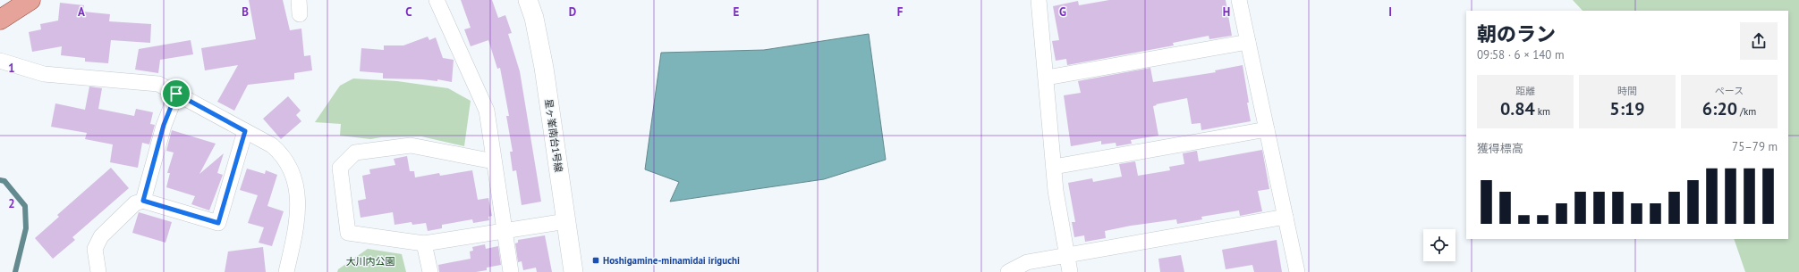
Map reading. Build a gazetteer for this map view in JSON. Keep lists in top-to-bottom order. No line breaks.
{"streets":{"street":["星ヶ峯南台1号線"]},"parks":["大川内公園"],"places":{"transit":["Hoshigamine-minamidai iriguchi"]},"page":{"heading":["朝のラン","09:58 · 6 × 140 m"],"stats":[["距離","0.84 km"],["時間","5:19"],["ペース","6:20 /km"]],"chart":["獲得標高","75–79 m"]},"grid":{"columns":["A","B","C","D","E","F","G","H","I"],"rows":["1","2"]}}
